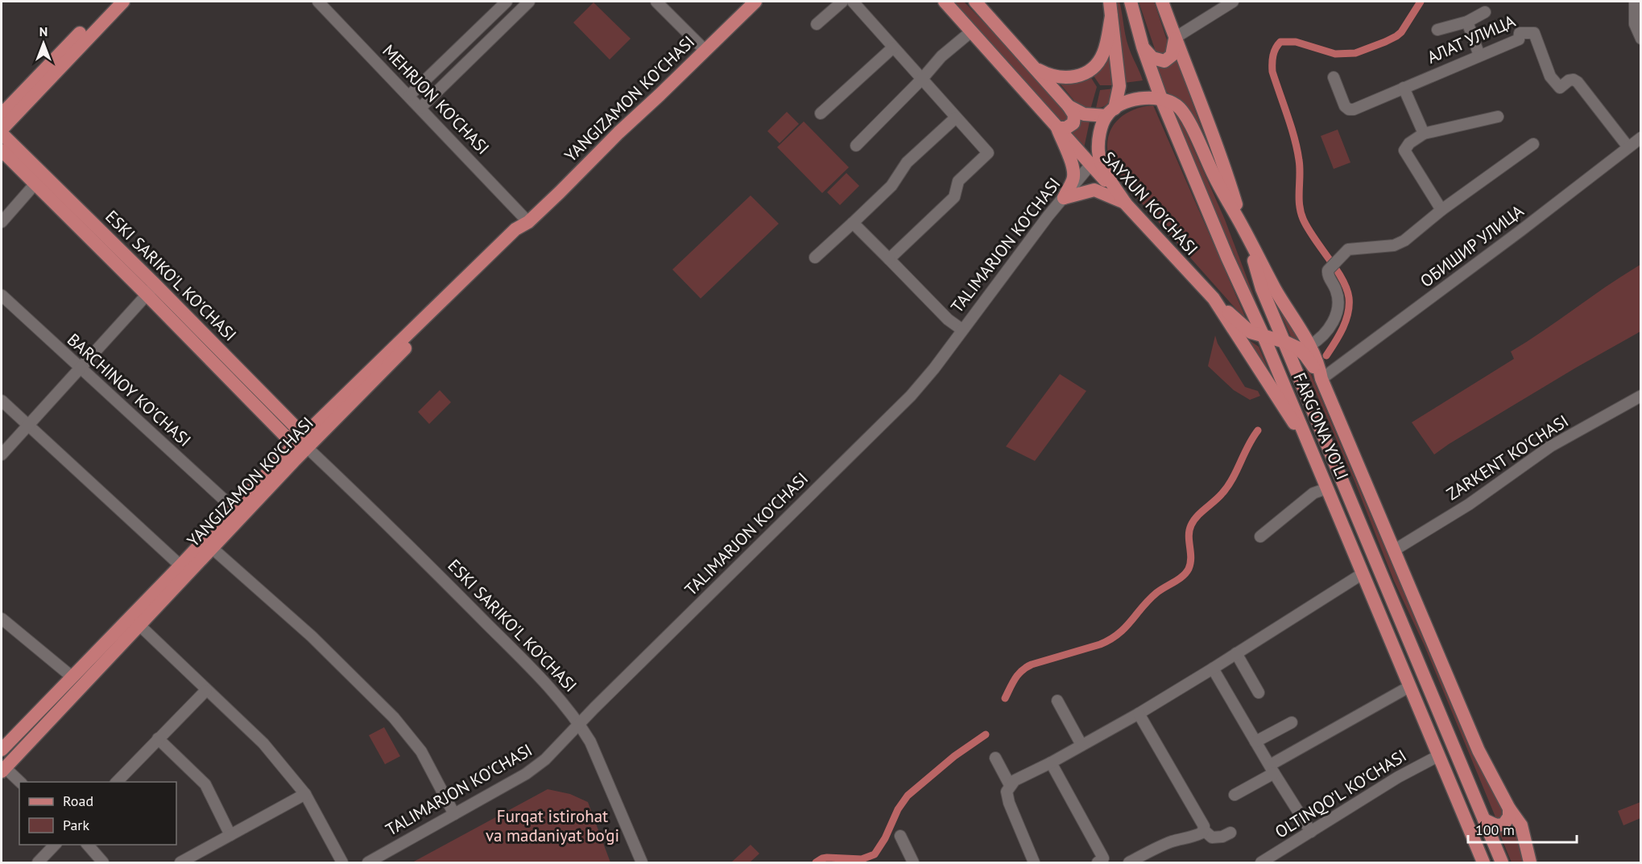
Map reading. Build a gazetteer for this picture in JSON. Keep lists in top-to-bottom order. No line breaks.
{"streets":{"main road":["YANGIZAMON KO'CHASI","SAYXUN KO'CHASI","ESKI SARIKO'L KO'CHASI","FARG'ONA YO'LI"],"street":["АЛАТ УЛИЦА","MEHRJON KO'CHASI","TALIMARJON KO'CHASI","ОБИШИР УЛИЦА","BARCHINOY KO'CHASI","ZARKENT KO'CHASI","OLTINQO'L KO'CHASI"]},"crossings":[["АЛАТ УЛИЦА","ОБИШИР УЛИЦА"],["YANGIZAMON KO'CHASI","MEHRJON KO'CHASI"],["YANGIZAMON KO'CHASI","ESKI SARIKO'L KO'CHASI"],["YANGIZAMON KO'CHASI","BARCHINOY KO'CHASI"],["SAYXUN KO'CHASI","TALIMARJON KO'CHASI"],["SAYXUN KO'CHASI","FARG'ONA YO'LI"],["TALIMARJON KO'CHASI","ESKI SARIKO'L KO'CHASI"],["FARG'ONA YO'LI","OLTINQO'L KO'CHASI"]],"parks":["Furqat istirohat va madaniyat bo'gi"],"legend":["Road","Park"],"scale_bar":"100 m","north":"top"}
